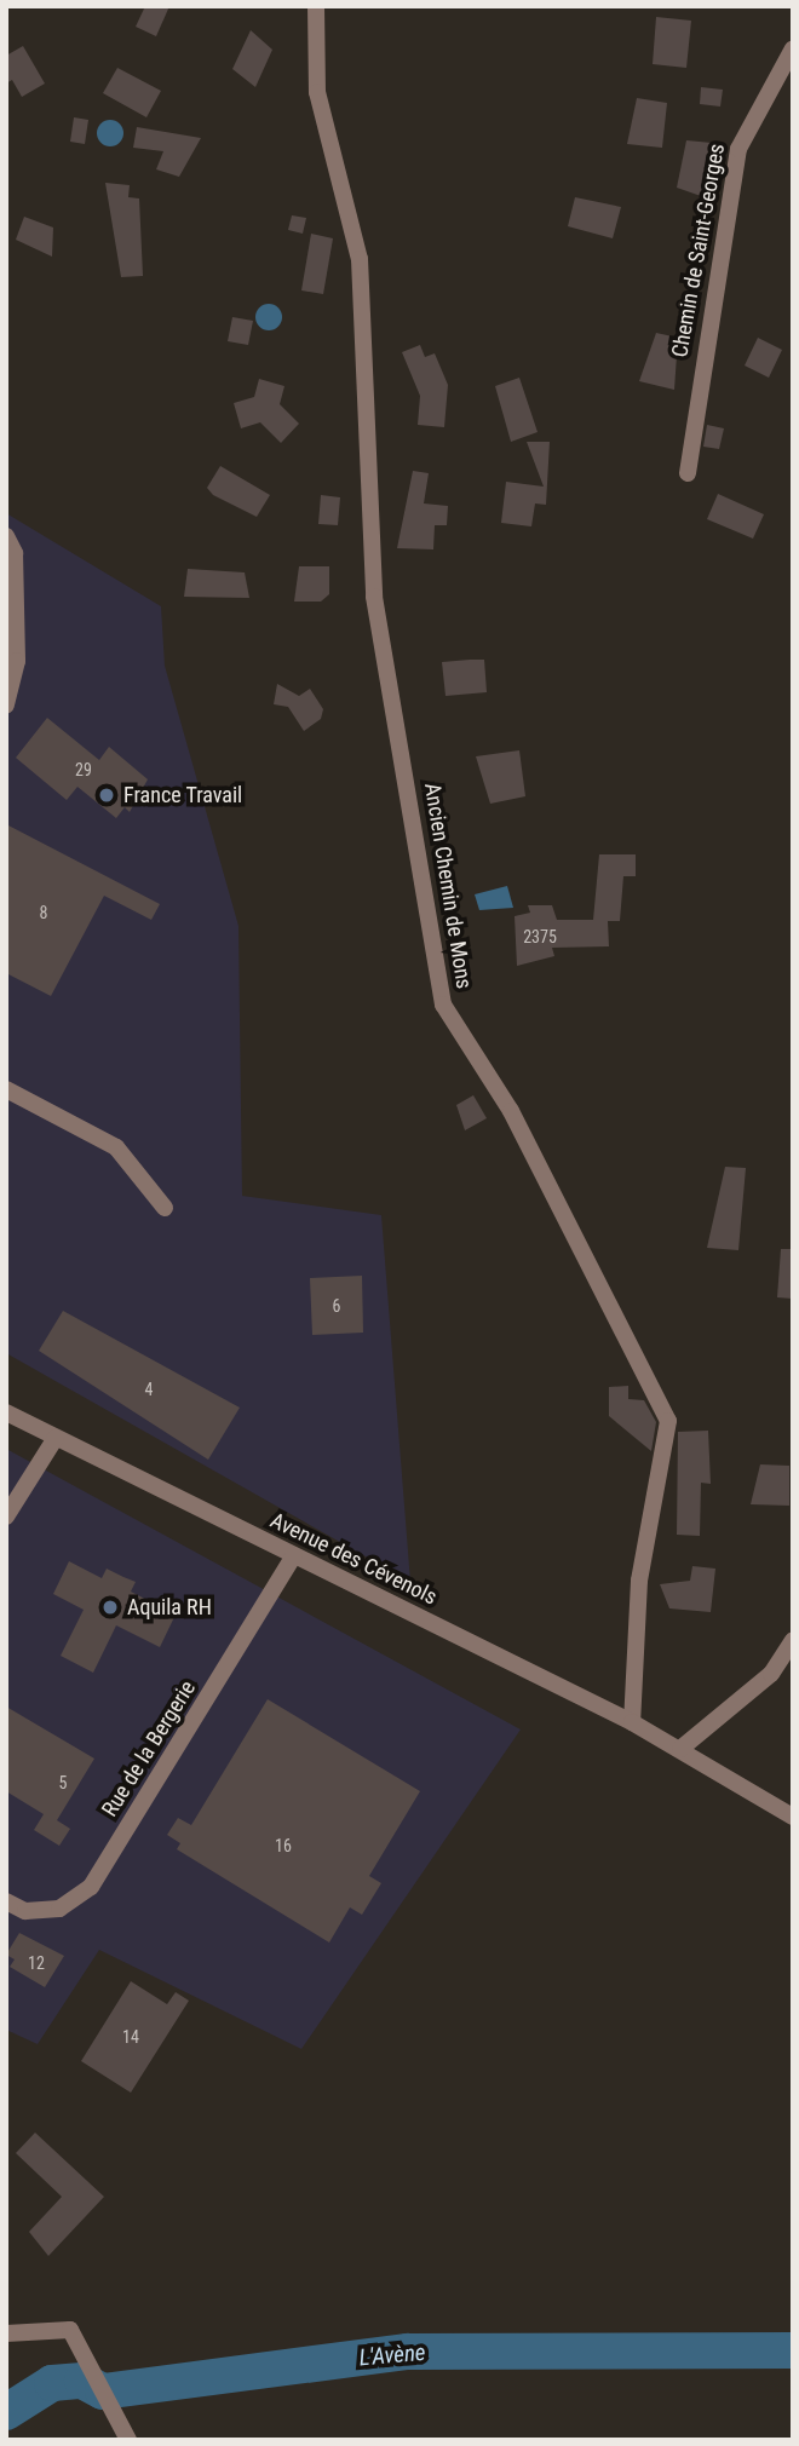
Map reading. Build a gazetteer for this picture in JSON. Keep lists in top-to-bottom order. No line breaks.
{"streets":{"street":["Chemin de Saint-Georges","Ancien Chemin de Mons","Avenue des Cévenols","Rue de la Bergerie"]},"crossings":[["Ancien Chemin de Mons","Avenue des Cévenols"],["Avenue des Cévenols","Rue de la Bergerie"]],"water":["L'Avène"],"places":["France Travail","Aquila RH"],"house_numbers":["29","8","2375","6","4","5","16","12","14"]}
